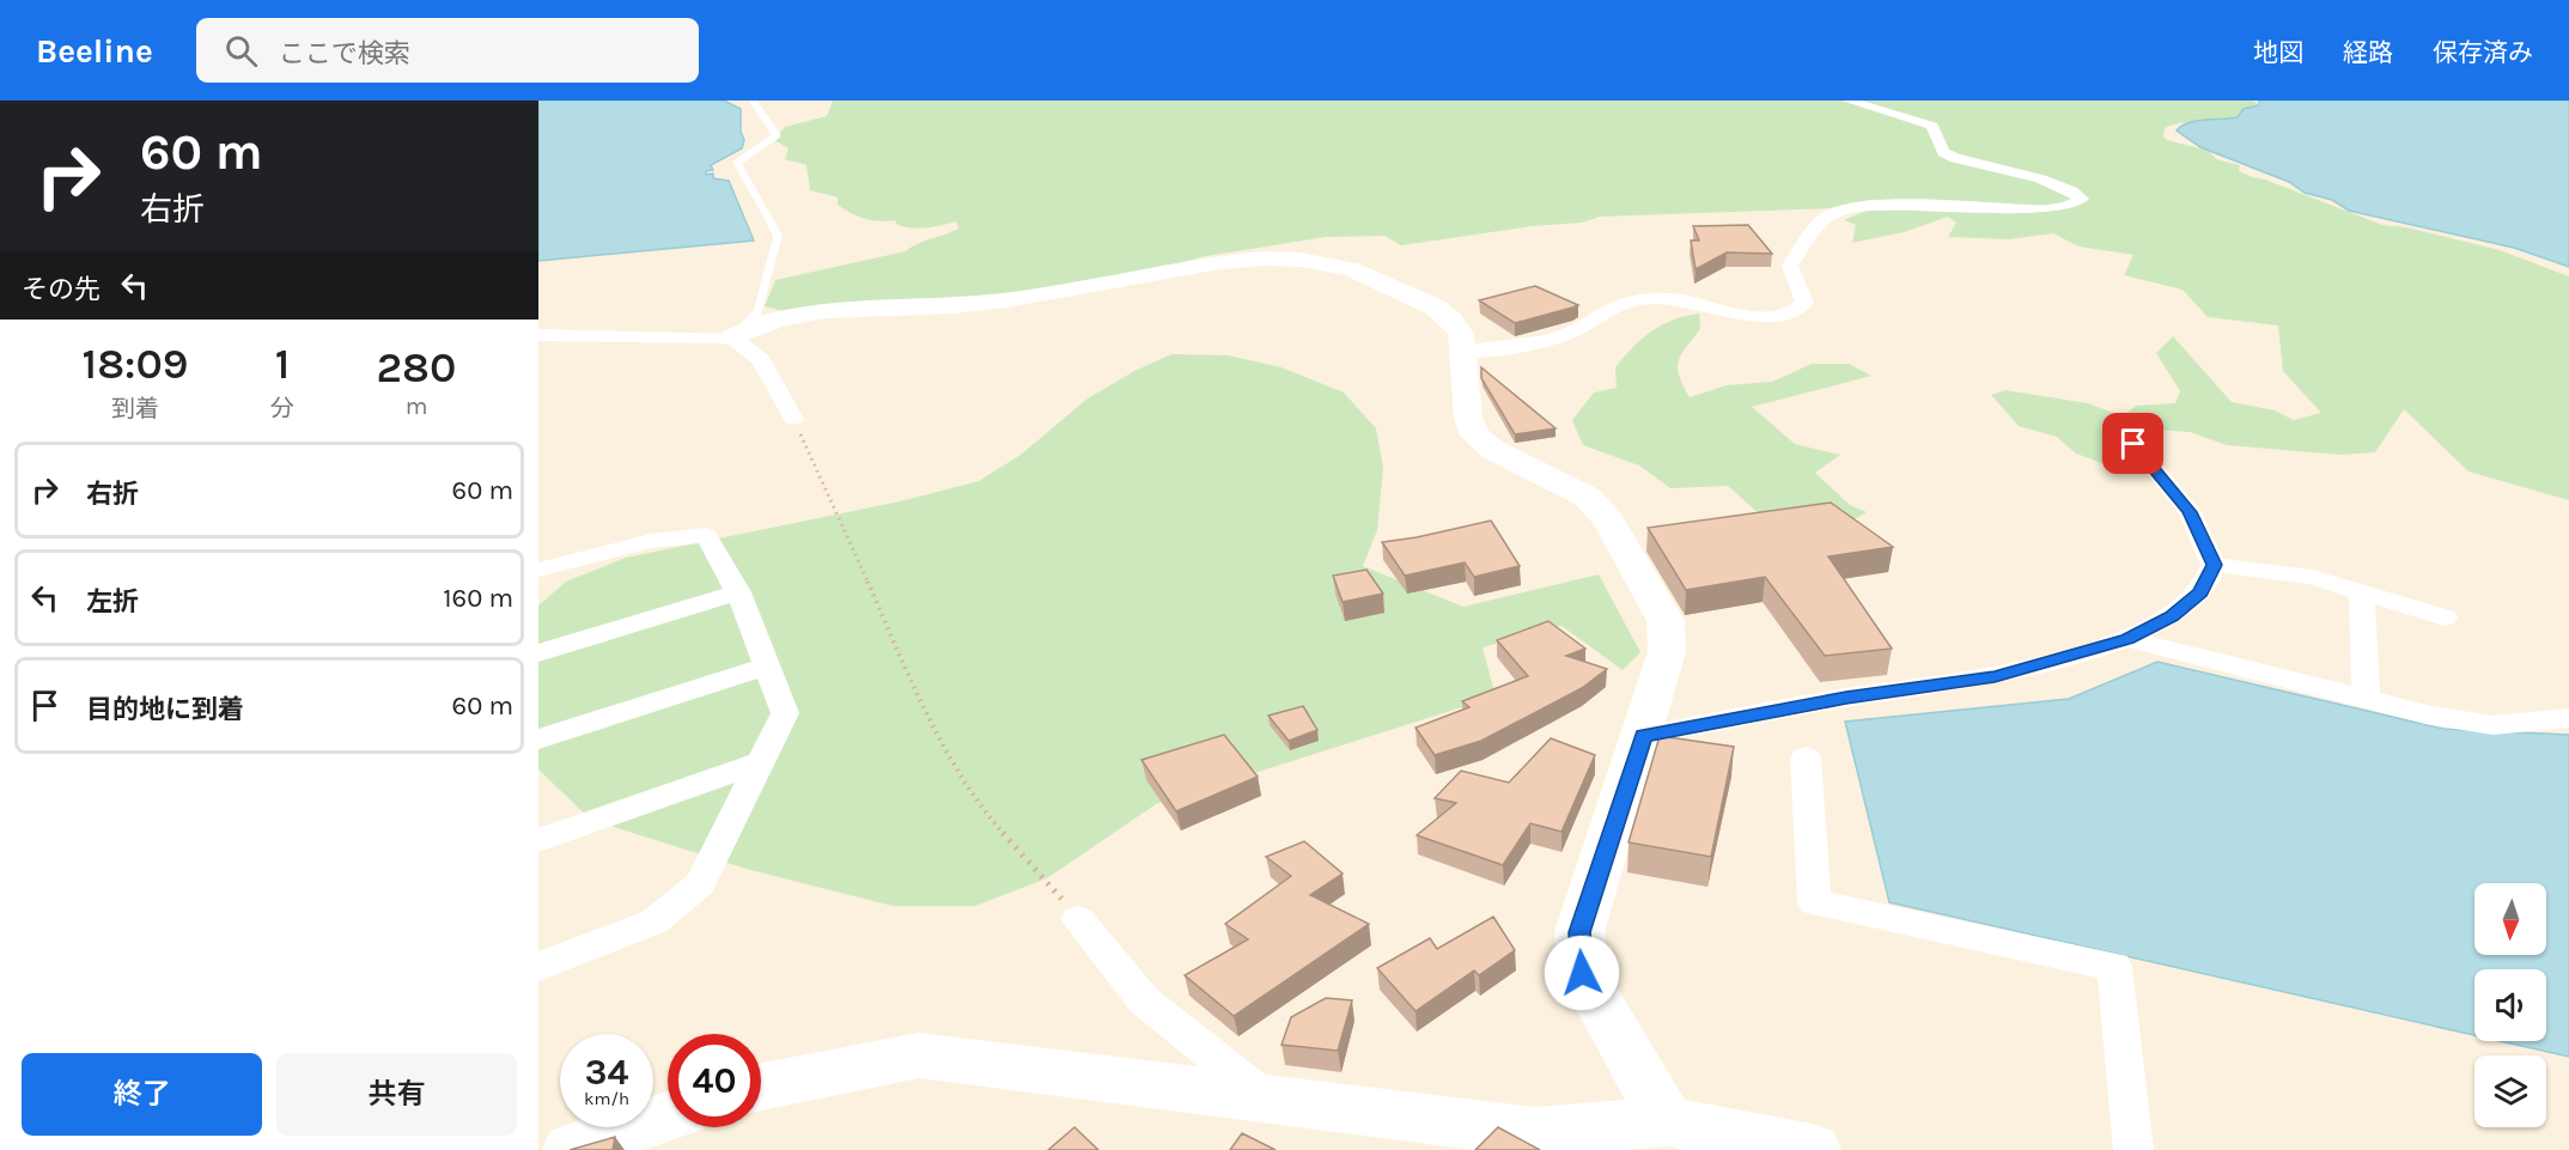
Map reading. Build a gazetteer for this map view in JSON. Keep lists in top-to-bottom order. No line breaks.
{"north":"bottom","page":{"header":"Beeline","search":"ここで検索","nav":["地図","経路","保存済み"],"turn":["60 m","右折"],"then":"その先","eta":["18:09","到着","1","分","280","m"],"list":[{"name":"右折","value":"60 m"},{"name":"左折","value":"160 m"},{"name":"目的地に到着","value":"60 m"}],"speed":"34 km/h","limit":"40","buttons":["終了","共有"]}}
